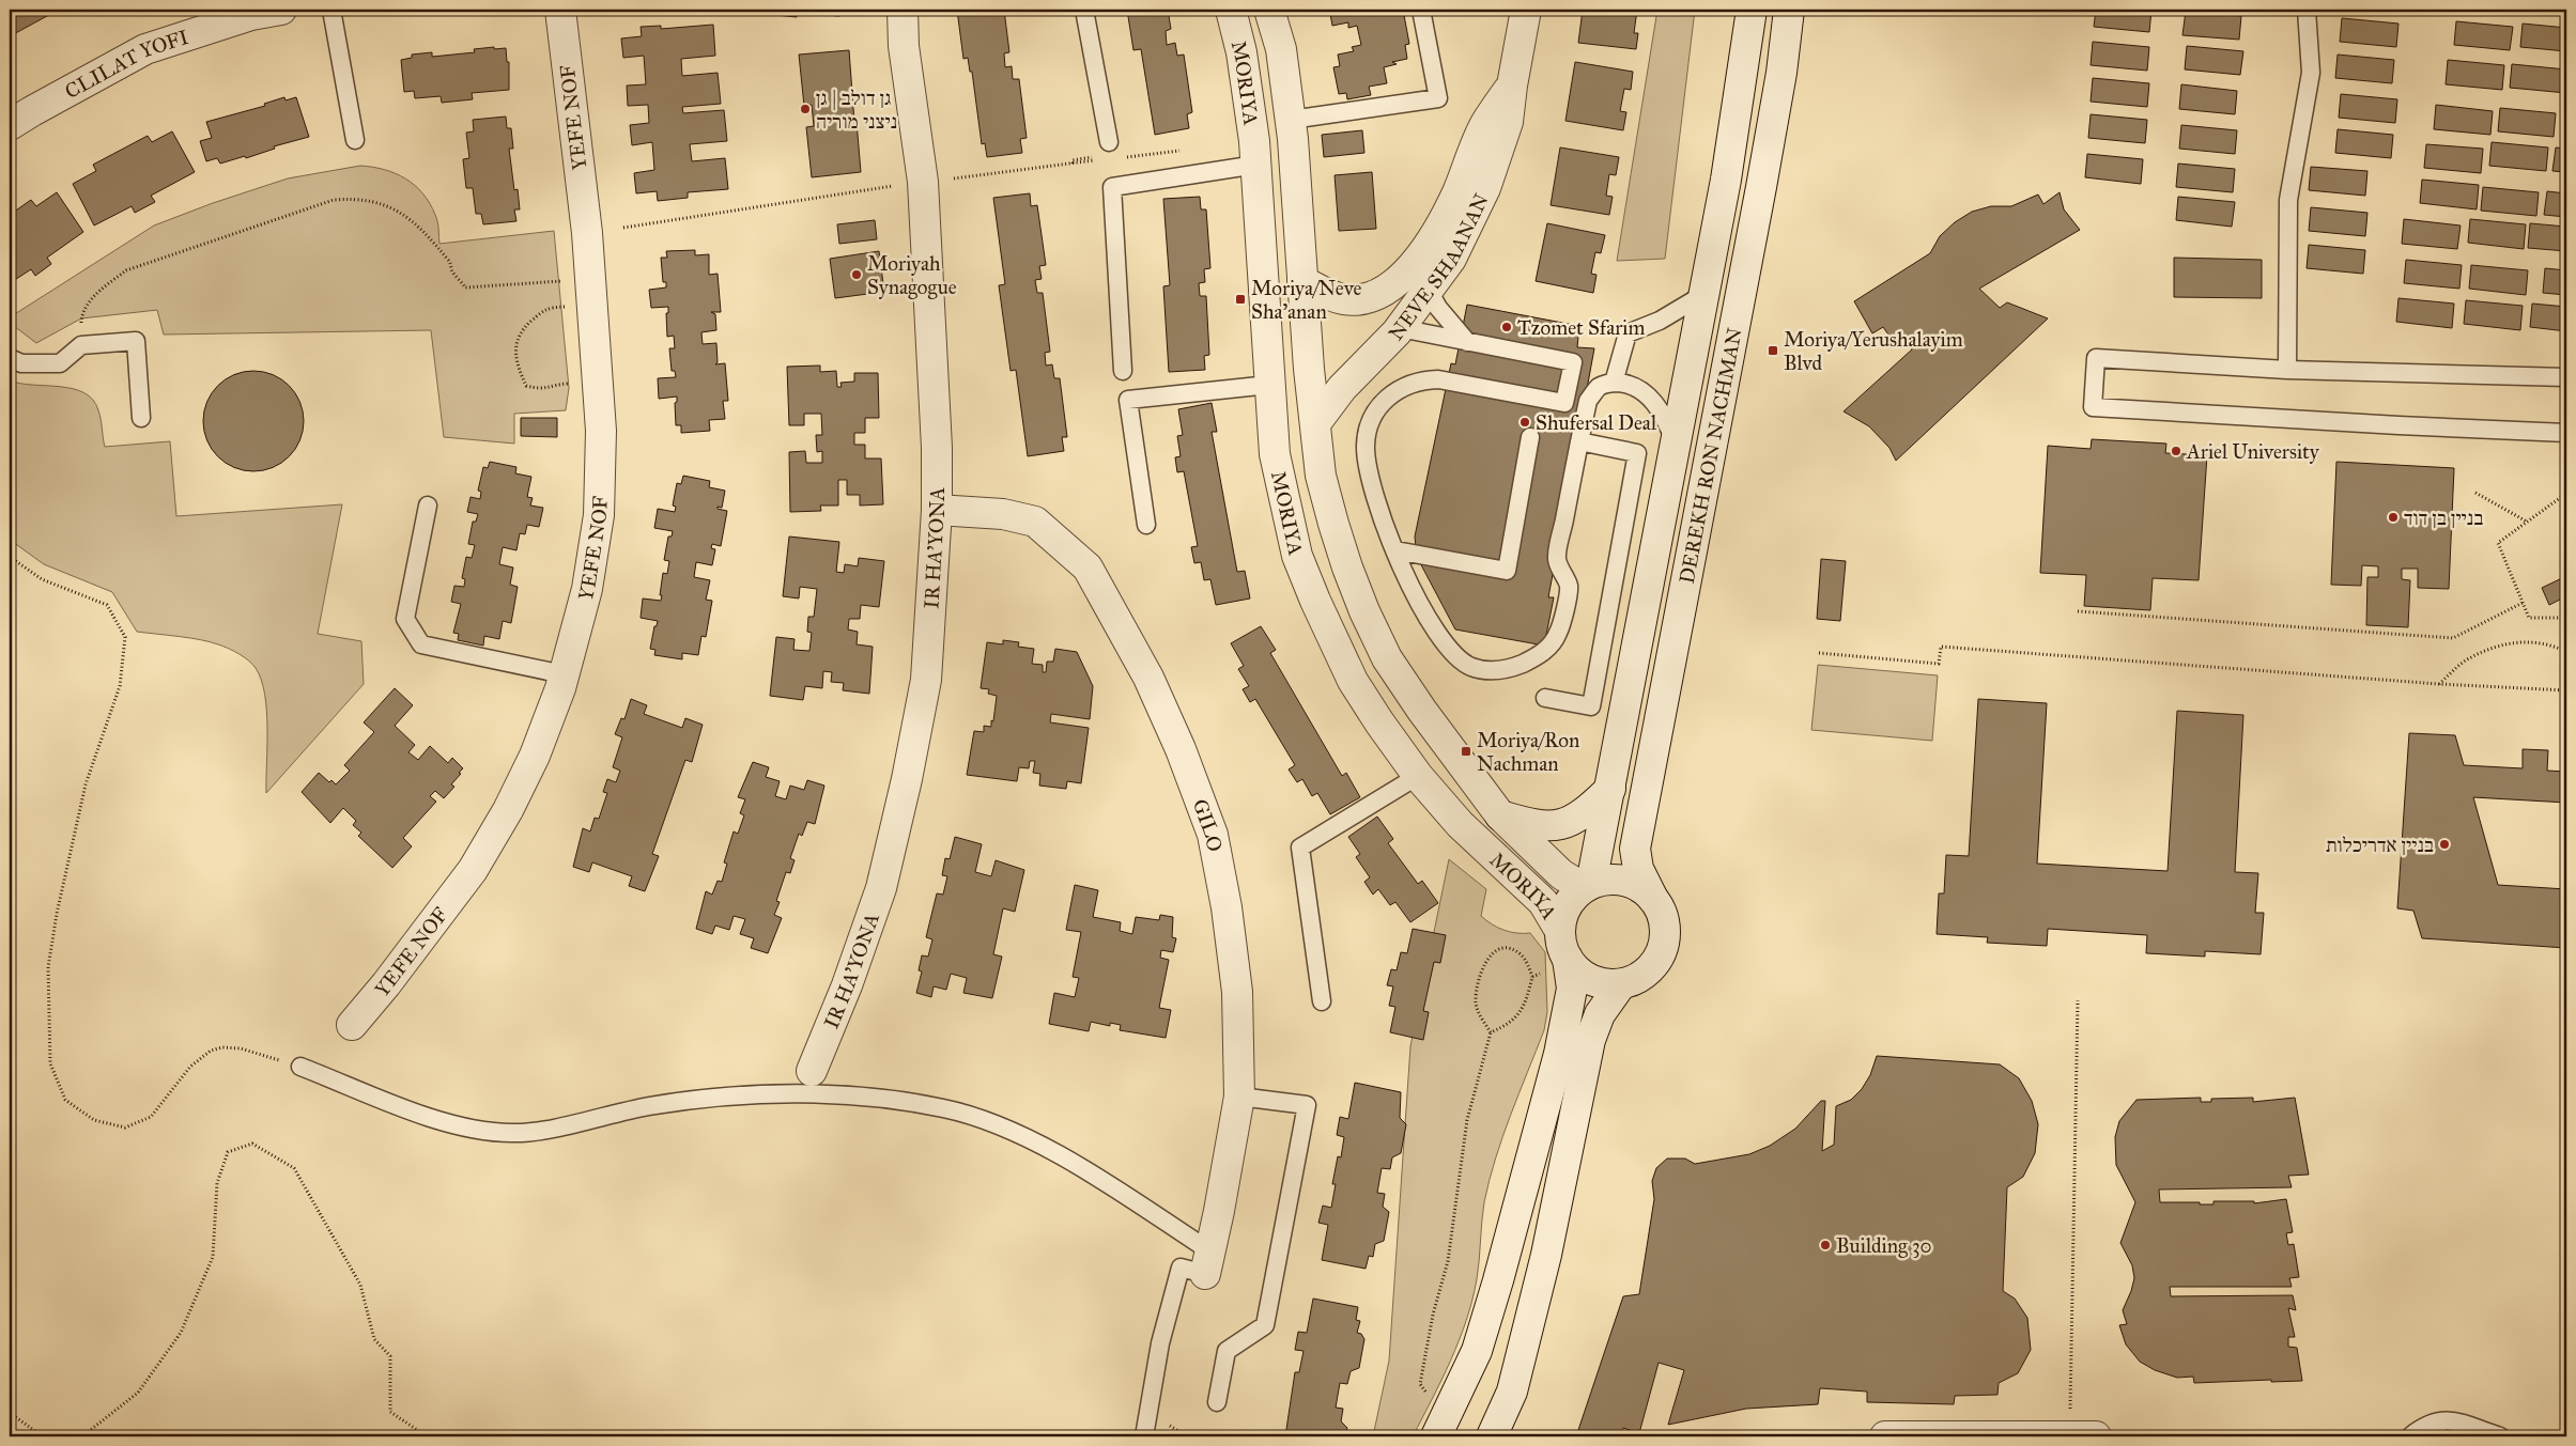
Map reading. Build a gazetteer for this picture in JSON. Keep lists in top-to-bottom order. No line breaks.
{"streets":{"street":["CLILAT YOFI","MORIYA","YEFE NOF","NEVE SHAANAN","DEREKH RON NACHMAN","IR HA'YONA","GILO"]},"crossings":[["MORIYA","NEVE SHAANAN"],["MORIYA","DEREKH RON NACHMAN"],["IR HA'YONA","GILO"]],"places":{"other":["גן דולב | גן ניצני מוריה","Moriyah Synagogue","Tzomet Sfarim","Shufersal Deal","Ariel University","בניין בן דוד","בניין אדריכלות","Building 30"],"transit":["Moriya/Neve Sha'anan","Moriya/Yerushalayim Blvd","Moriya/Ron Nachman"]}}
